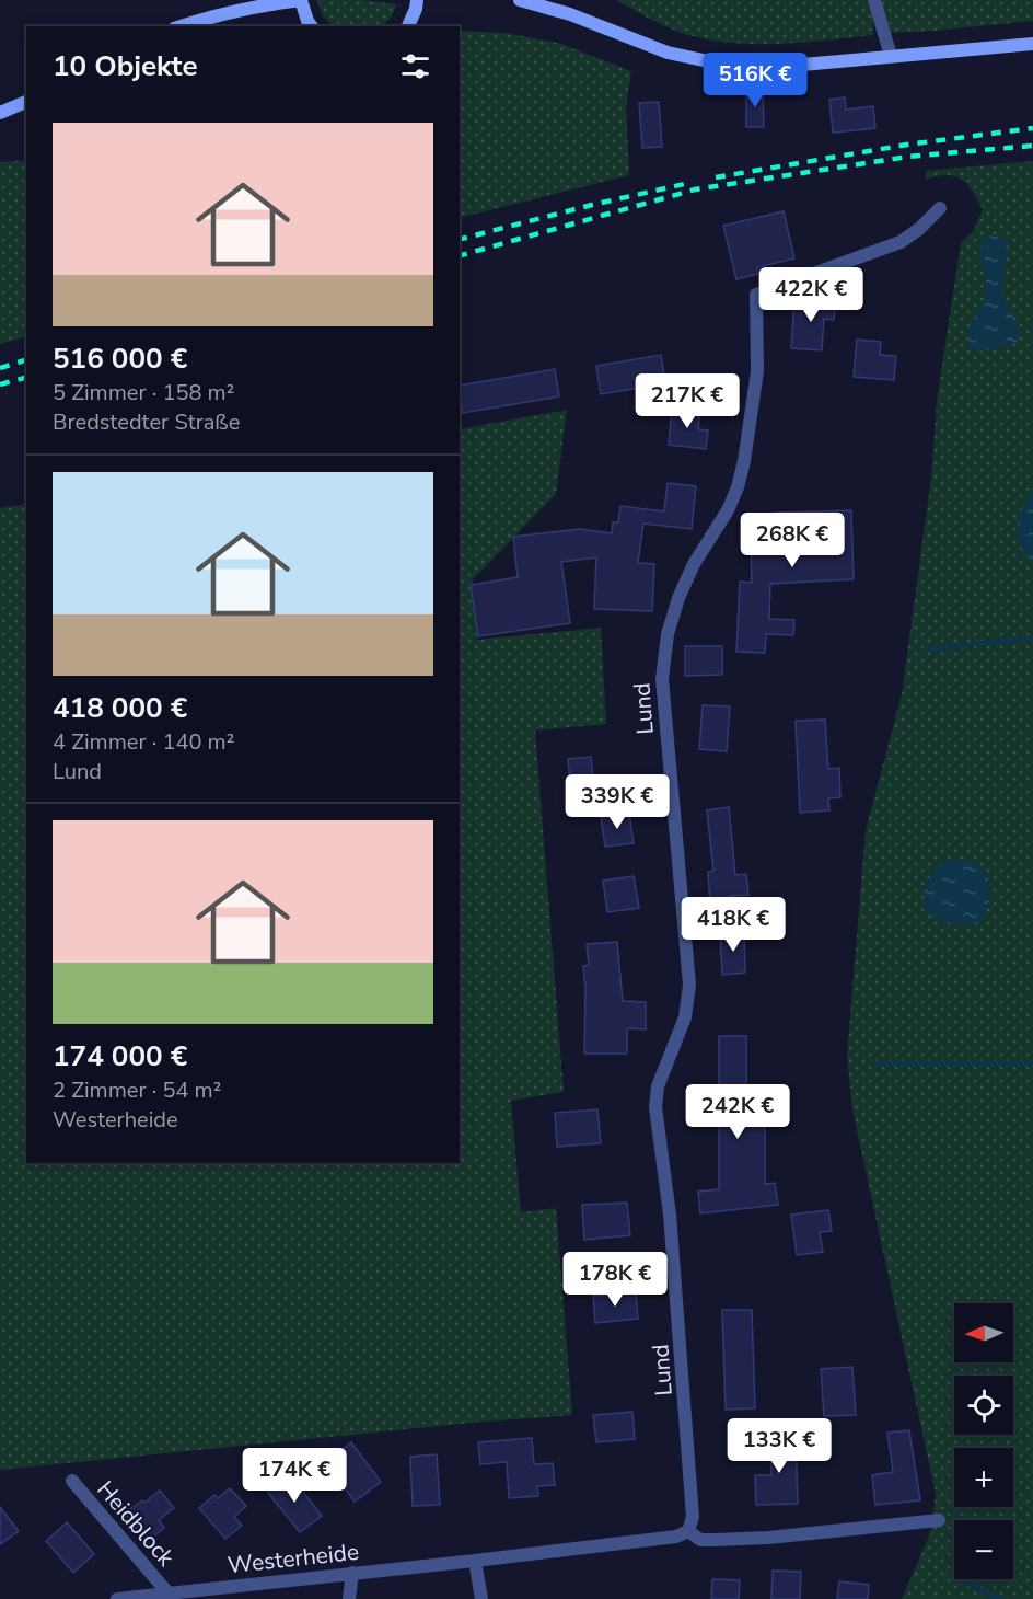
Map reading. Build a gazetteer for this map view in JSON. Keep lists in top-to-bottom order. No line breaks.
{"streets":{"street":["Lund","Heidblock","Westerheide"]},"crossings":[["Heidblock","Westerheide"]],"north":"left","page":{"heading":"10 Objekte","price":["516K €","422K €","217K €","268K €","339K €","418K €","242K €","178K €","133K €","174K €"],"list":[{"name":"516 000 €","note":"5 Zimmer · 158 m² · Bredstedter Straße"},{"name":"418 000 €","note":"4 Zimmer · 140 m² · Lund"},{"name":"174 000 €","note":"2 Zimmer · 54 m² · Westerheide"}],"map_buttons":["+","−"]}}
